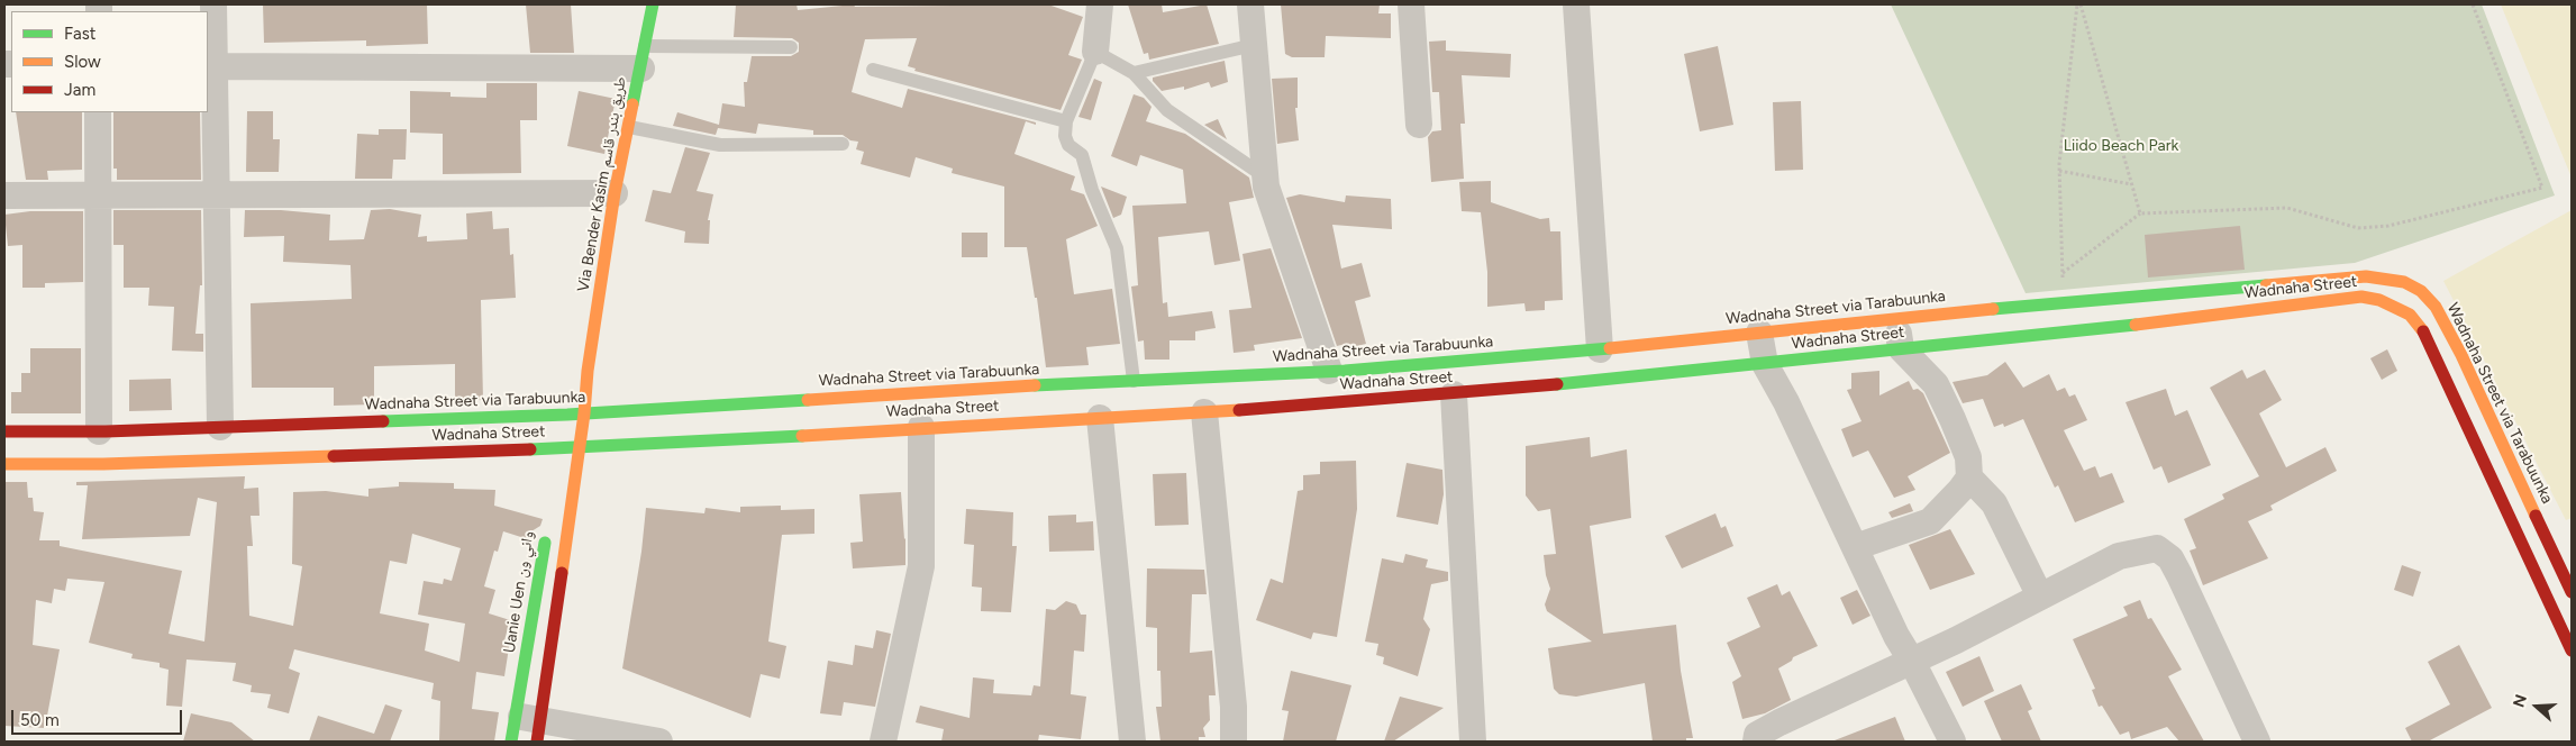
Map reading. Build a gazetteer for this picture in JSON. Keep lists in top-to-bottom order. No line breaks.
{"streets":{"main road":["Via Bender Kasim طريق بندر قاسم","Wadnaha Street","Wadnaha Street via Tarabuunka","Uanie Uen واني ون"]},"crossings":[["Via Bender Kasim طريق بندر قاسم","Wadnaha Street"],["Via Bender Kasim طريق بندر قاسم","Wadnaha Street via Tarabuunka"],["Via Bender Kasim طريق بندر قاسم","Uanie Uen واني ون"],["Wadnaha Street","Uanie Uen واني ون"]],"parks":["Liido Beach Park"],"legend":["Fast","Slow","Jam"],"scale_bar":"50 m","north":"left"}
